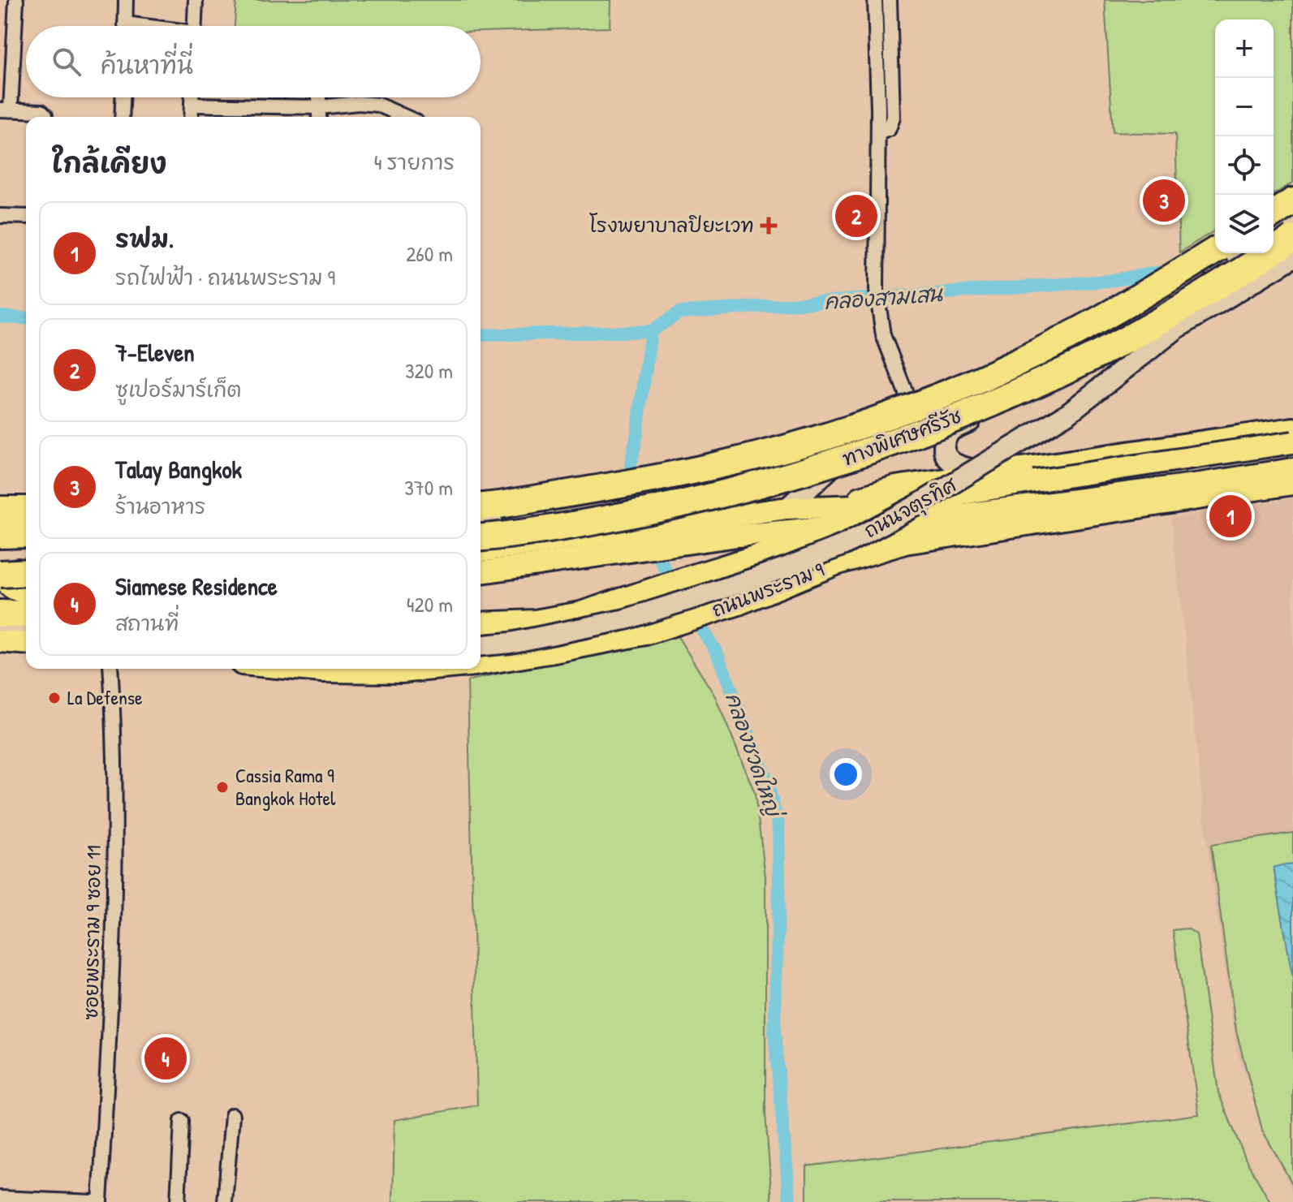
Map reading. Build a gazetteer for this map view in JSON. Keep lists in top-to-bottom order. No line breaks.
{"streets":{"highway":["ทางพิเศษศรีรัช"],"main road":["ถนนจตุรทิศ","ถนนพระราม 9"],"street":["ซอยพระราม 9 ซอย 11"]},"water":["คลองสามเสน","คลองชวดใหญ่"],"places":{"health":["โรงพยาบาลปิยะเวท"],"other":["La Defense","Cassia Rama 9 Bangkok Hotel"]},"page":{"map_buttons":["+","−"],"search":"ค้นหาที่นี่","heading":["ใกล้เคียง","4 รายการ"],"pins":["3","2","1","4"],"list":[{"mark":"1","name":"รฟม.","note":"รถไฟฟ้า · ถนนพระราม 9","value":"260 m"},{"mark":"2","name":"7-Eleven","note":"ซูเปอร์มาร์เก็ต","value":"320 m"},{"mark":"3","name":"Talay Bangkok","note":"ร้านอาหาร","value":"370 m"},{"mark":"4","name":"Siamese Residence","note":"สถานที่","value":"420 m"}]}}
